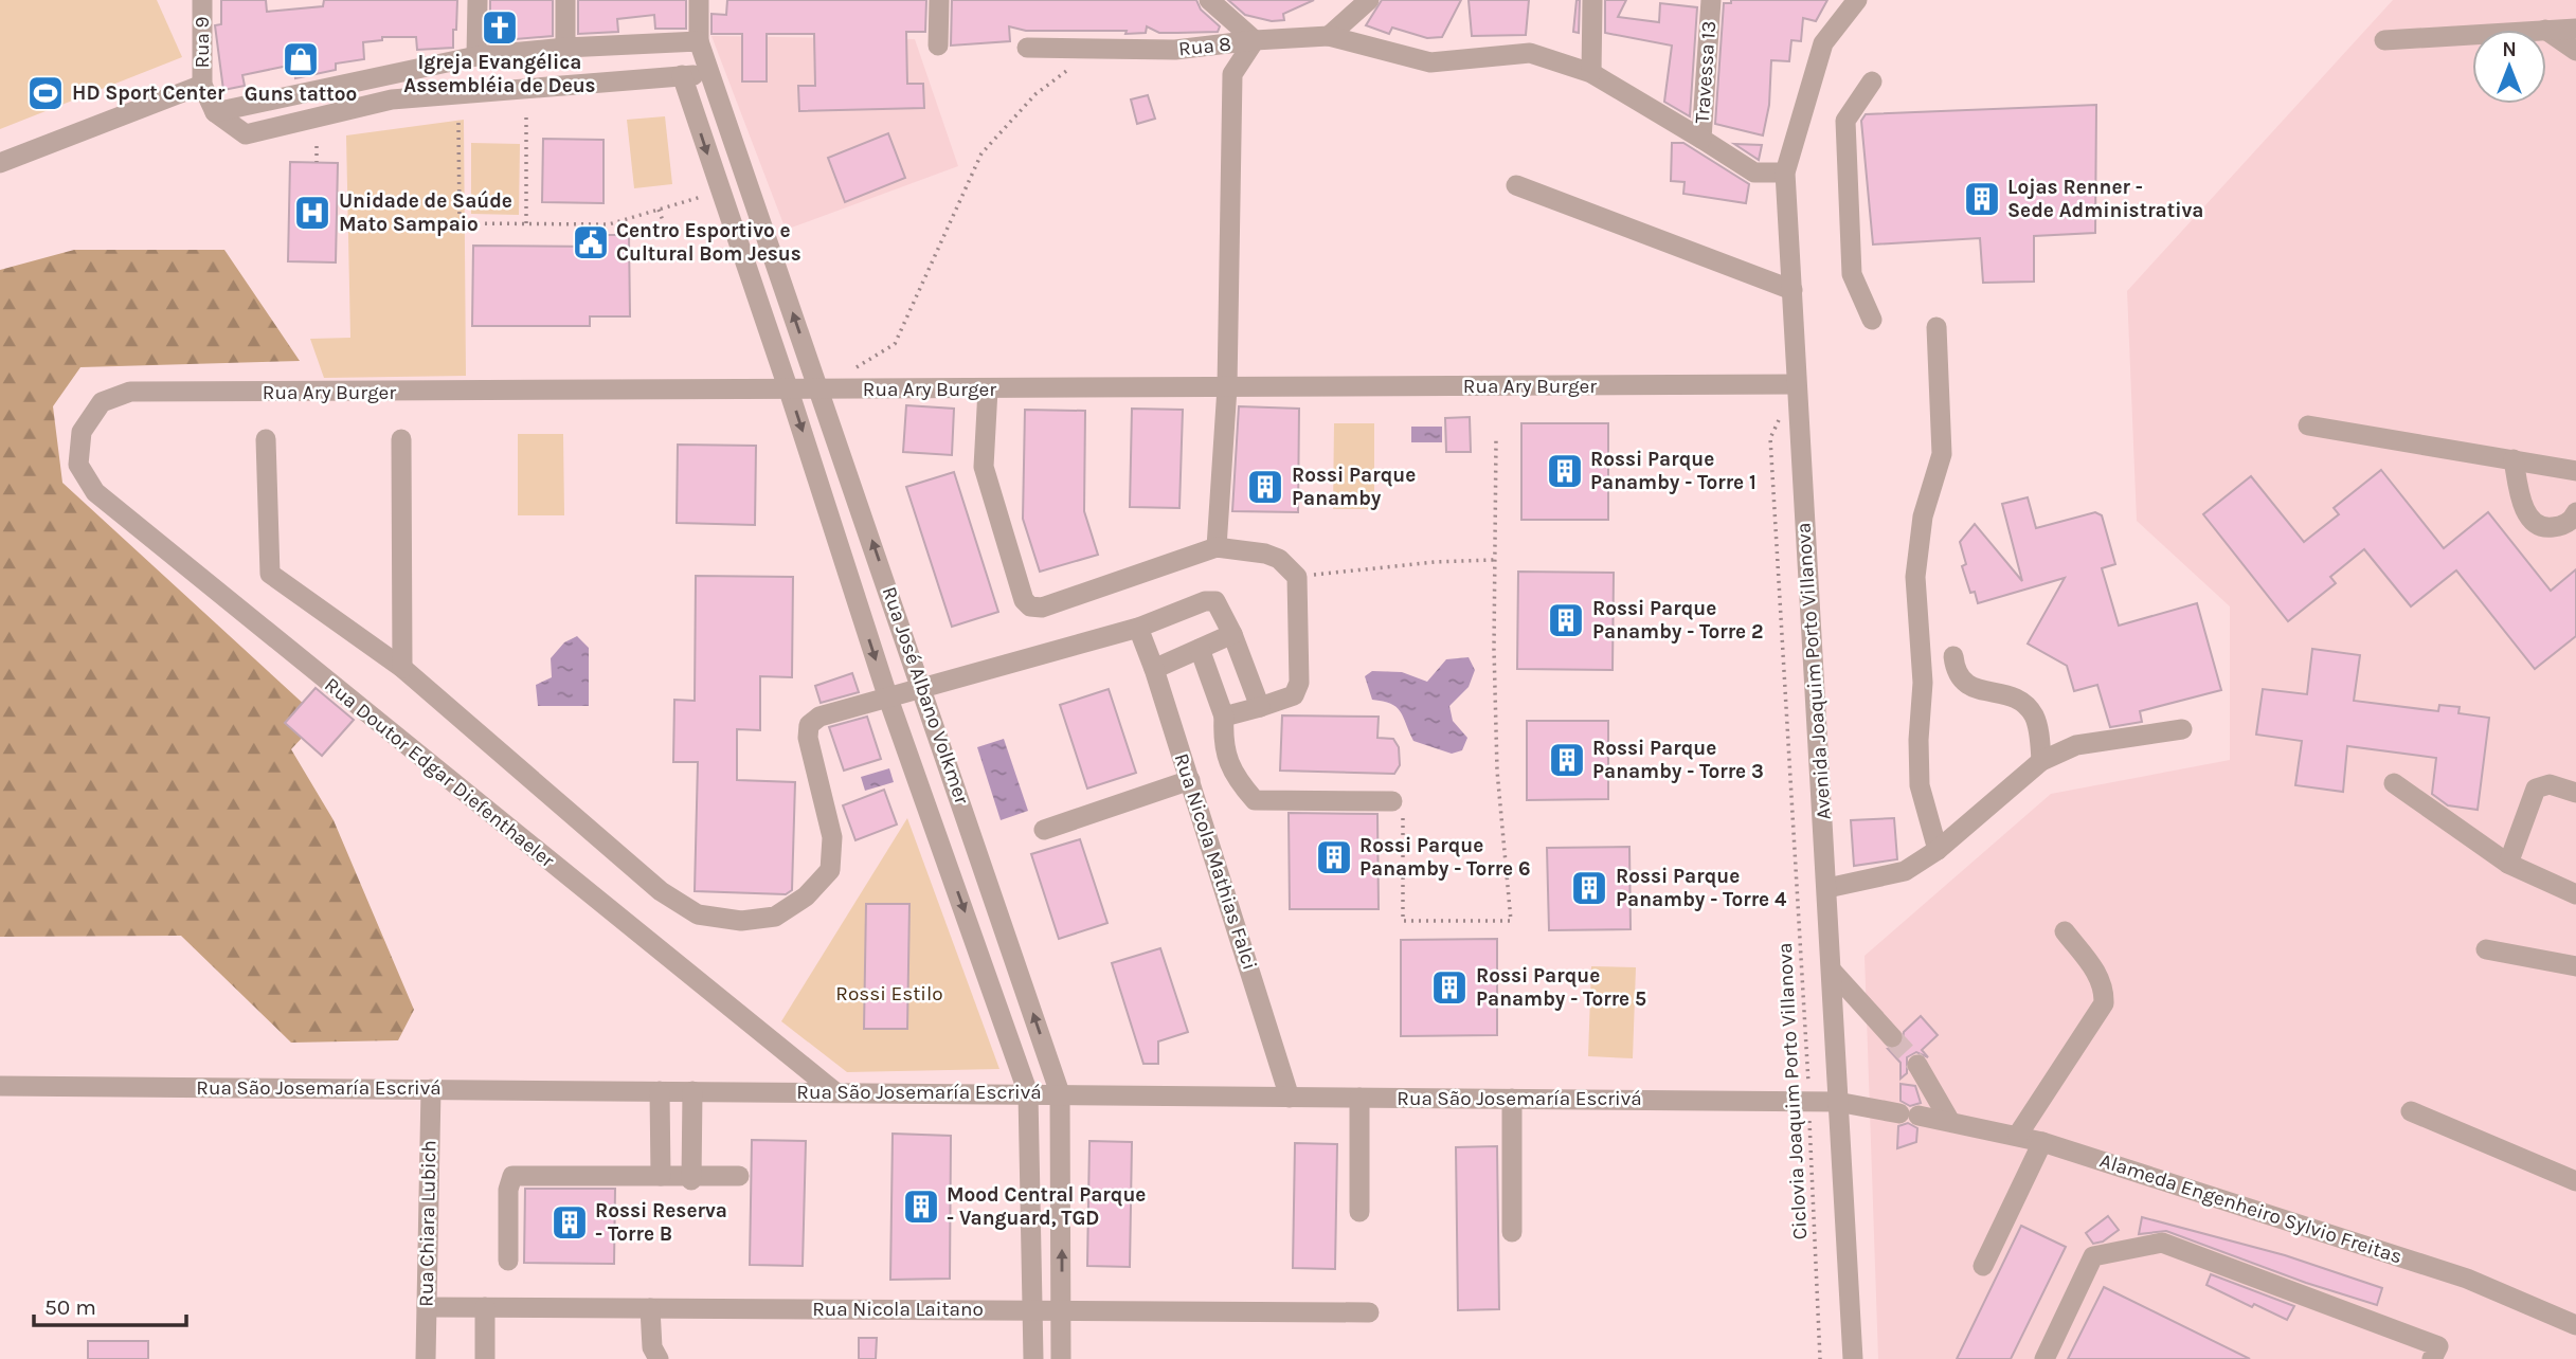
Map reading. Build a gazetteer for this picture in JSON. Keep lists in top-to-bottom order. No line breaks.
{"streets":{"street":["Rua 9","Rua 8","Travessa 13","Rua Ary Burger","Avenida Joaquim Porto Villanova","Rua José Albano Volkmer","Rua Doutor Edgar Diefenthaeler","Rua Nicola Mathias Falci","Rua São Josemaría Escrivá","Alameda Engenheiro Sylvio Freitas","Rua Chiara Lubich","Rua Nicola Laitano"],"path":["Ciclovia Joaquim Porto Villanova"]},"crossings":[["Rua 8","Travessa 13"],["Travessa 13","Avenida Joaquim Porto Villanova"],["Rua Ary Burger","Avenida Joaquim Porto Villanova"],["Rua Ary Burger","Rua José Albano Volkmer"],["Rua Ary Burger","Rua Doutor Edgar Diefenthaeler"],["Rua Ary Burger","Ciclovia Joaquim Porto Villanova"],["Avenida Joaquim Porto Villanova","Rua São Josemaría Escrivá"],["Avenida Joaquim Porto Villanova","Ciclovia Joaquim Porto Villanova"],["Avenida Joaquim Porto Villanova","Alameda Engenheiro Sylvio Freitas"],["Rua José Albano Volkmer","Rua São Josemaría Escrivá"],["Rua José Albano Volkmer","Rua Nicola Laitano"],["Rua Doutor Edgar Diefenthaeler","Rua São Josemaría Escrivá"],["Rua Nicola Mathias Falci","Rua São Josemaría Escrivá"],["Rua São Josemaría Escrivá","Ciclovia Joaquim Porto Villanova"],["Rua São Josemaría Escrivá","Alameda Engenheiro Sylvio Freitas"],["Rua São Josemaría Escrivá","Rua Chiara Lubich"],["Rua Chiara Lubich","Rua Nicola Laitano"]],"parks":["Rossi Estilo"],"places":{"church":["Igreja Evangélica Assembléia de Deus"],"shop":["Guns tattoo"],"sports":["HD Sport Center"],"building":["Lojas Renner - Sede Administrativa","Rossi Parque Panamby - Torre 1","Rossi Parque Panamby","Rossi Parque Panamby - Torre 2","Rossi Parque Panamby - Torre 3","Rossi Parque Panamby - Torre 6","Rossi Parque Panamby - Torre 4","Rossi Parque Panamby - Torre 5","Mood Central Parque - Vanguard, TGD","Rossi Reserva - Torre B"],"hospital":["Unidade de Saúde Mato Sampaio"],"public building":["Centro Esportivo e Cultural Bom Jesus"]},"scale_bar":"50 m","north":"top"}
